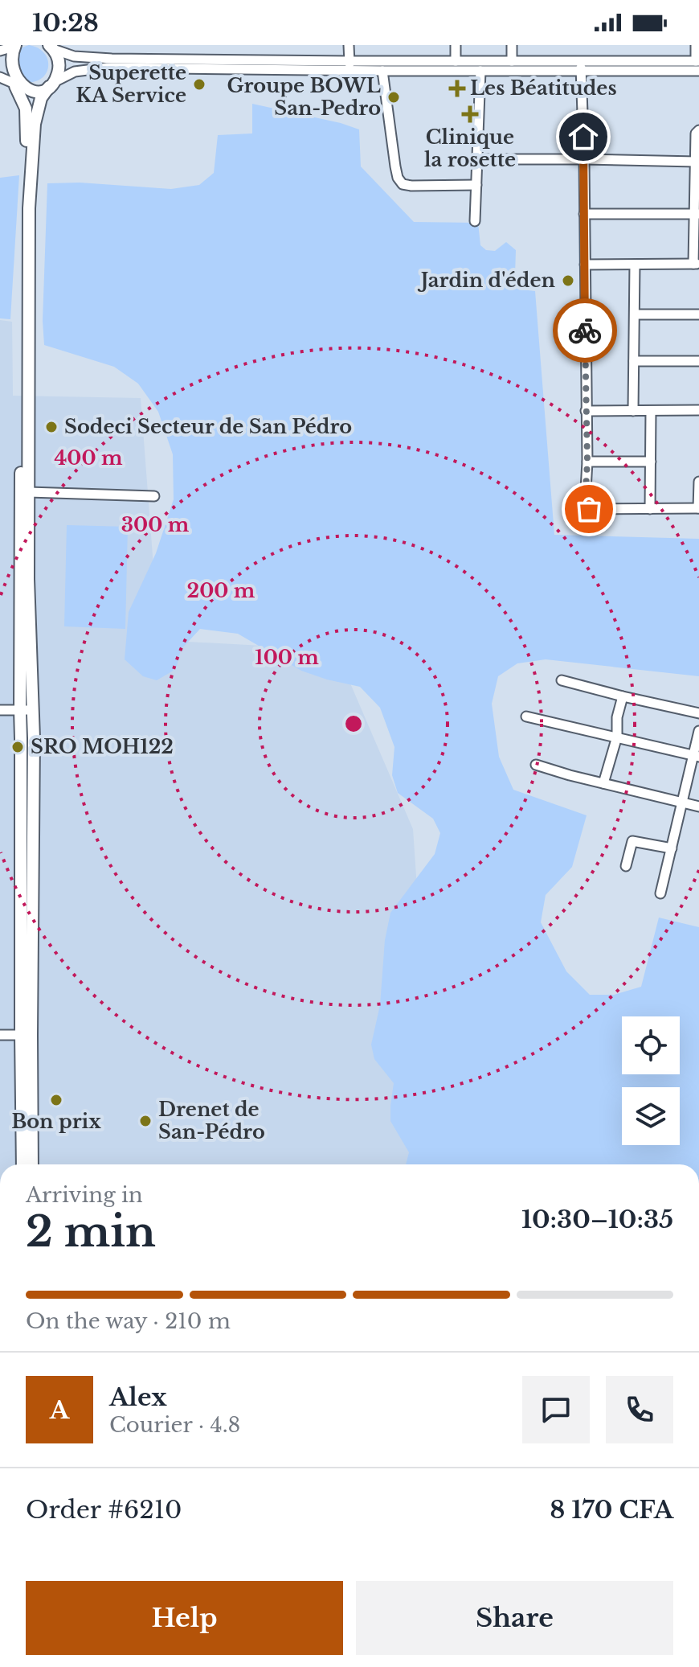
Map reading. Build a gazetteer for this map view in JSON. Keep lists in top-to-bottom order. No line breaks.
{"places":{"other":["Superette KA Service","Groupe BOWL San-Pedro","Jardin d'éden","Sodeci Secteur de San Pédro","SRO MOH122","Bon prix","Drenet de San-Pédro"],"health":["Les Béatitudes","Clinique la rosette"]},"page":{"status":"10:28","heading":["2 min","Arriving in","10:30–10:35"],"panel":["Alex","Courier · 4.8","Order #6210","8 170 CFA"],"bar":"On the way · 210 m","round":"A","buttons":["Help","Share"]},"rings":["400 m","300 m","200 m","100 m"]}
